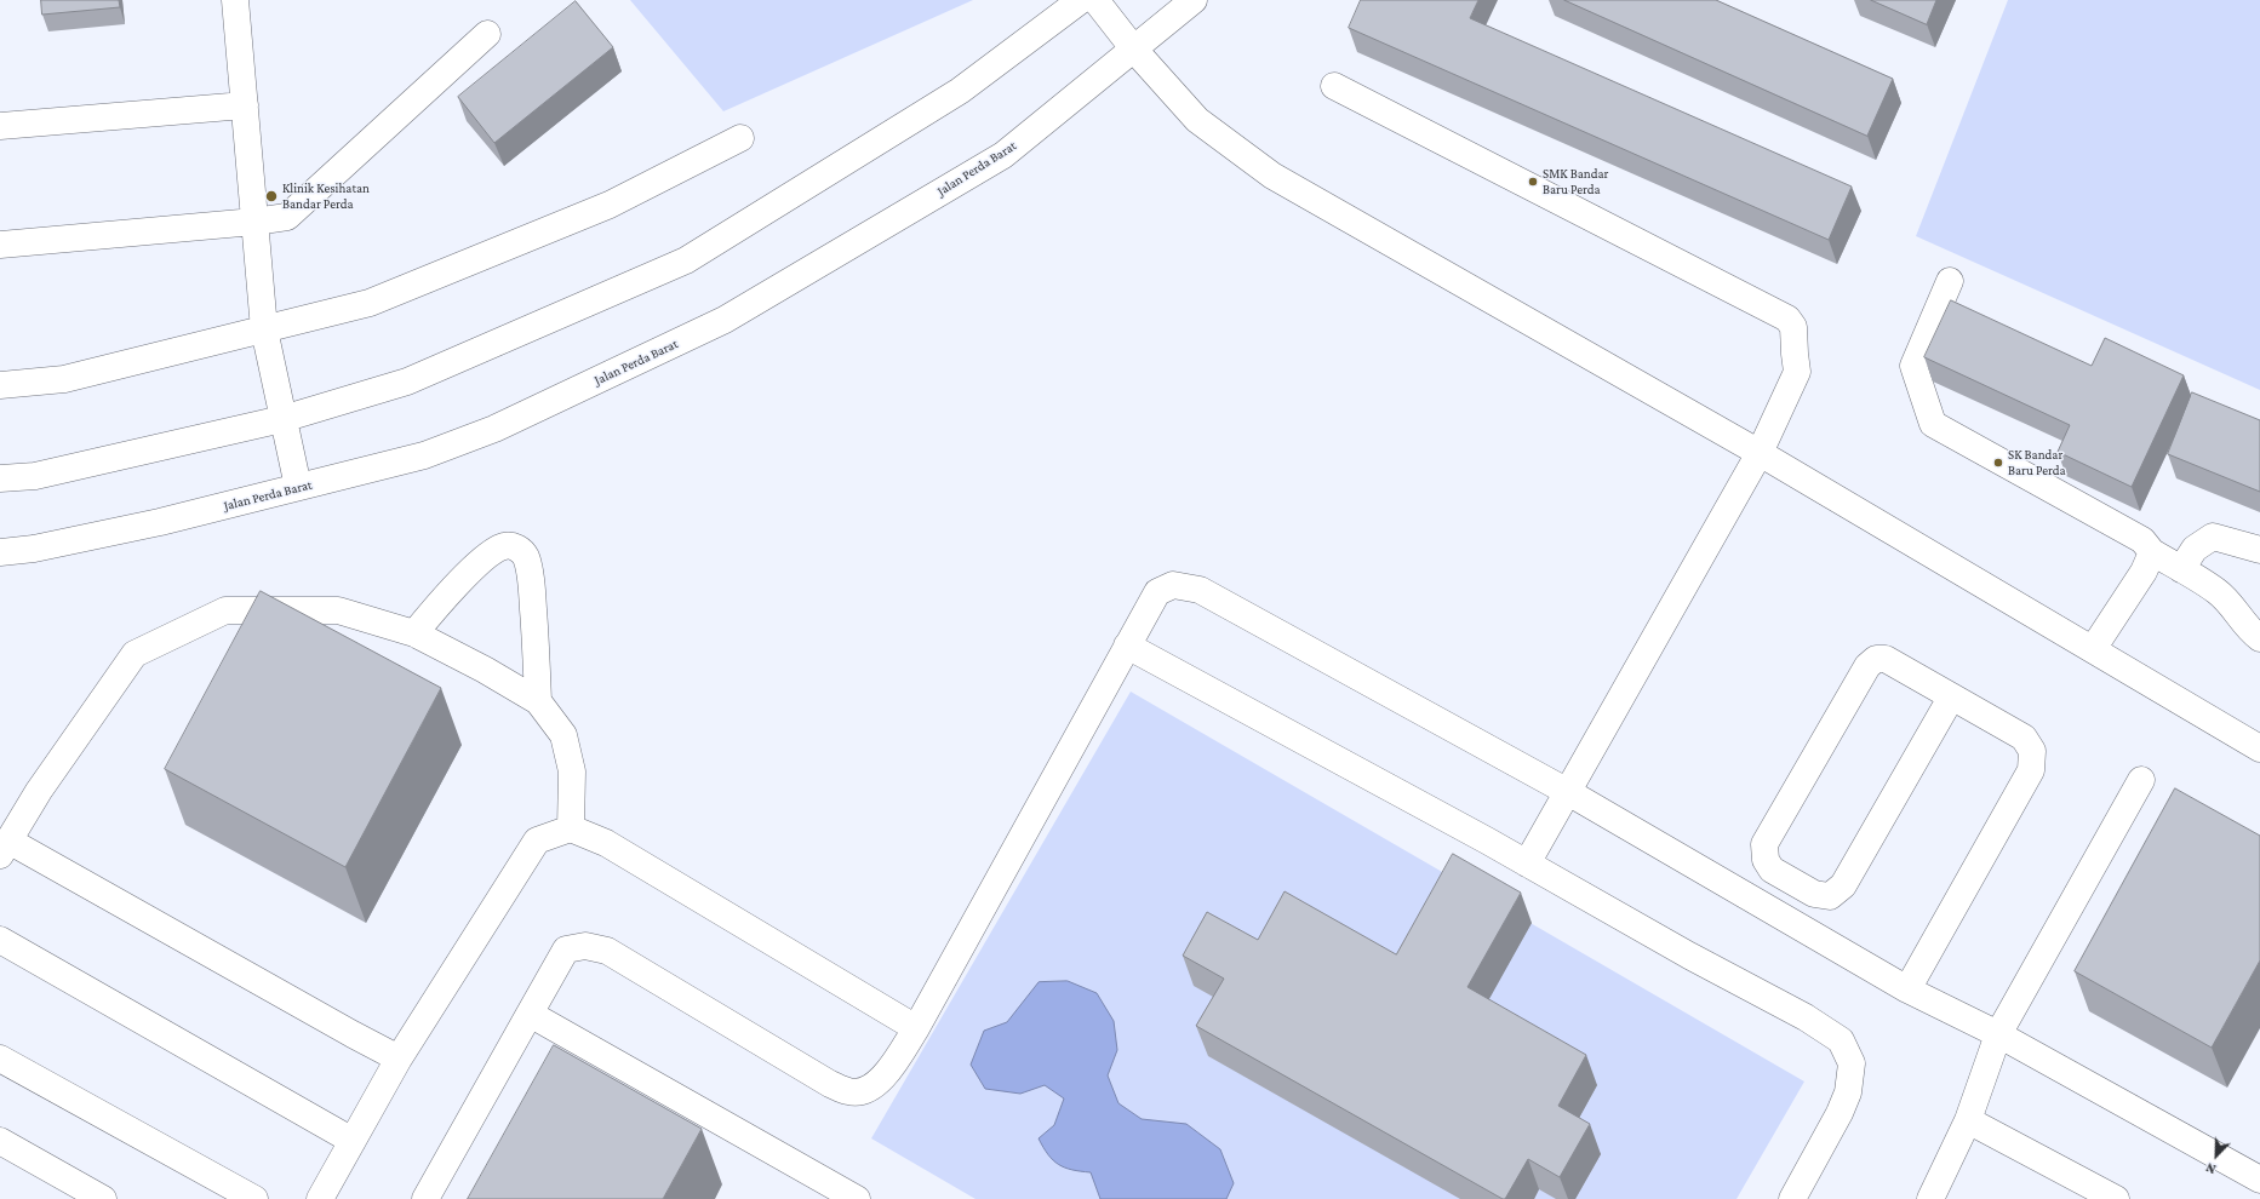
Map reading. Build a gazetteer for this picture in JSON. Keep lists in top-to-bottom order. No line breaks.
{"streets":{"street":["Jalan Perda Barat"]},"places":["SMK Bandar Baru Perda","Klinik Kesihatan Bandar Perda","SK Bandar Baru Perda"],"north":"bottom left"}
